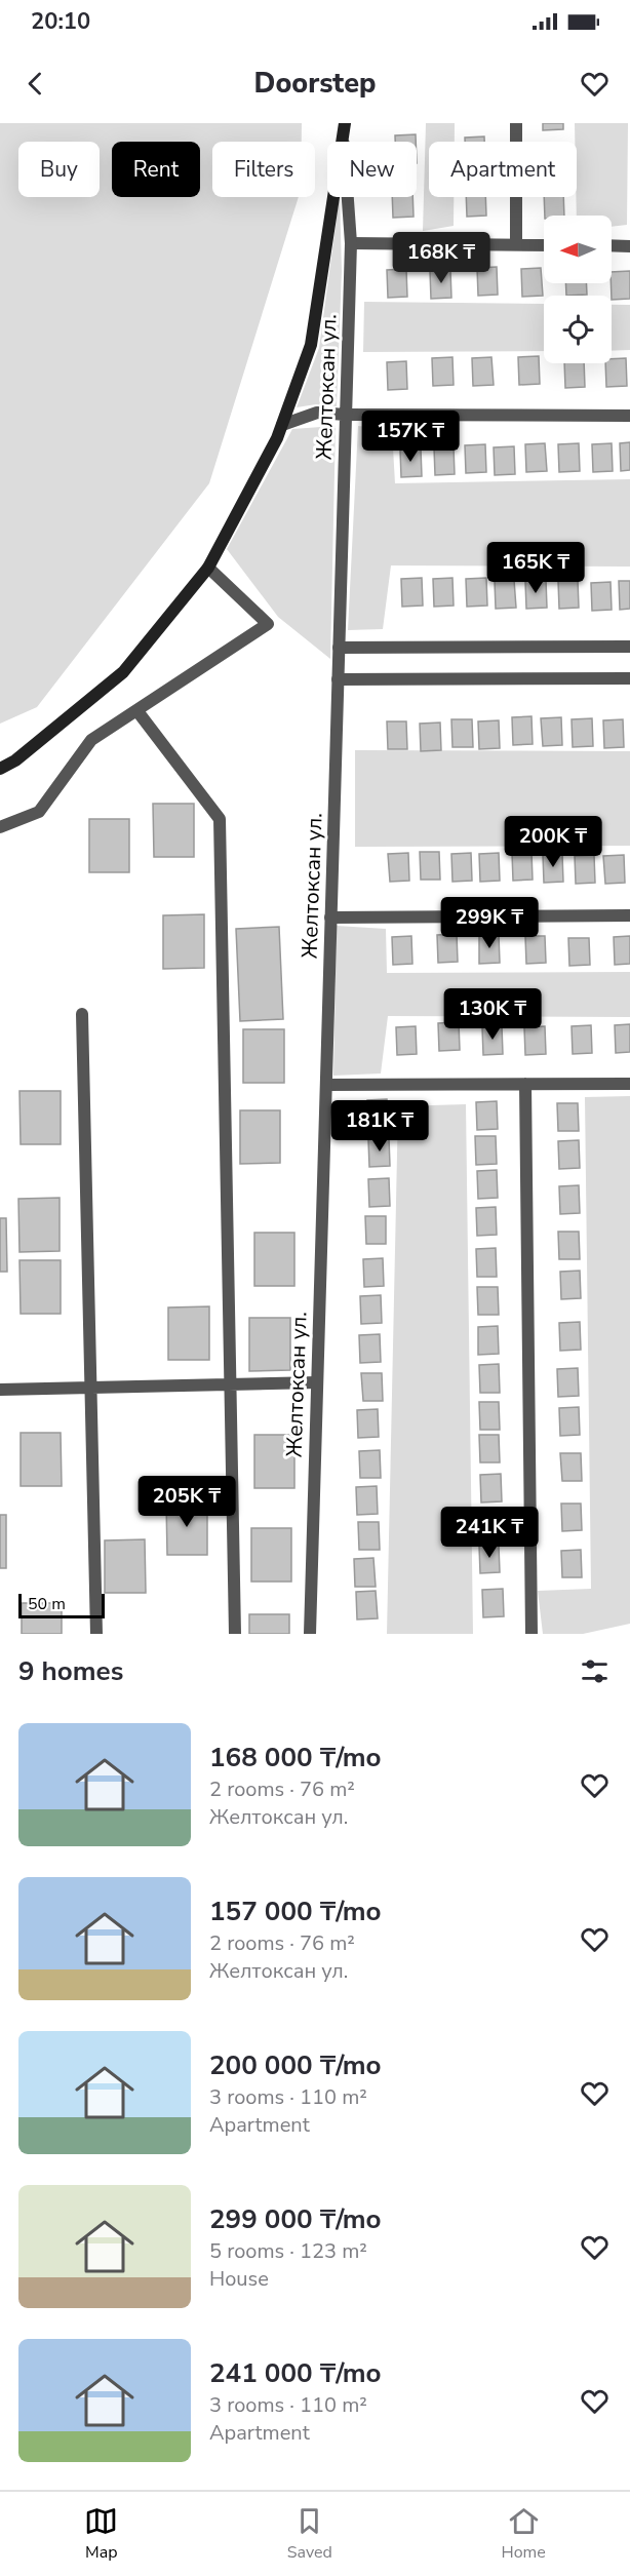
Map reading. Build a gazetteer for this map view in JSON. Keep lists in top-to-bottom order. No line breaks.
{"streets":{"street":["Желтоксан ул."]},"scale_bar":"50 m","north":"left","page":{"status":"20:10","header":"Doorstep","chip":["Buy","Rent","Filters","New","Apartment"],"price":["168K ₸","157K ₸","165K ₸","200K ₸","299K ₸","130K ₸","181K ₸","205K ₸","241K ₸"],"scale":"50 m","heading":"9 homes","list":[{"name":"168 000 ₸/mo","note":"2 rooms · 76 m² · Желтоксан ул."},{"name":"157 000 ₸/mo","note":"2 rooms · 76 m² · Желтоксан ул."},{"name":"200 000 ₸/mo","note":"3 rooms · 110 m² · Apartment"},{"name":"299 000 ₸/mo","note":"5 rooms · 123 m² · House"},{"name":"241 000 ₸/mo","note":"3 rooms · 110 m² · Apartment"}],"tabs":["Map","Saved","Home"]}}
